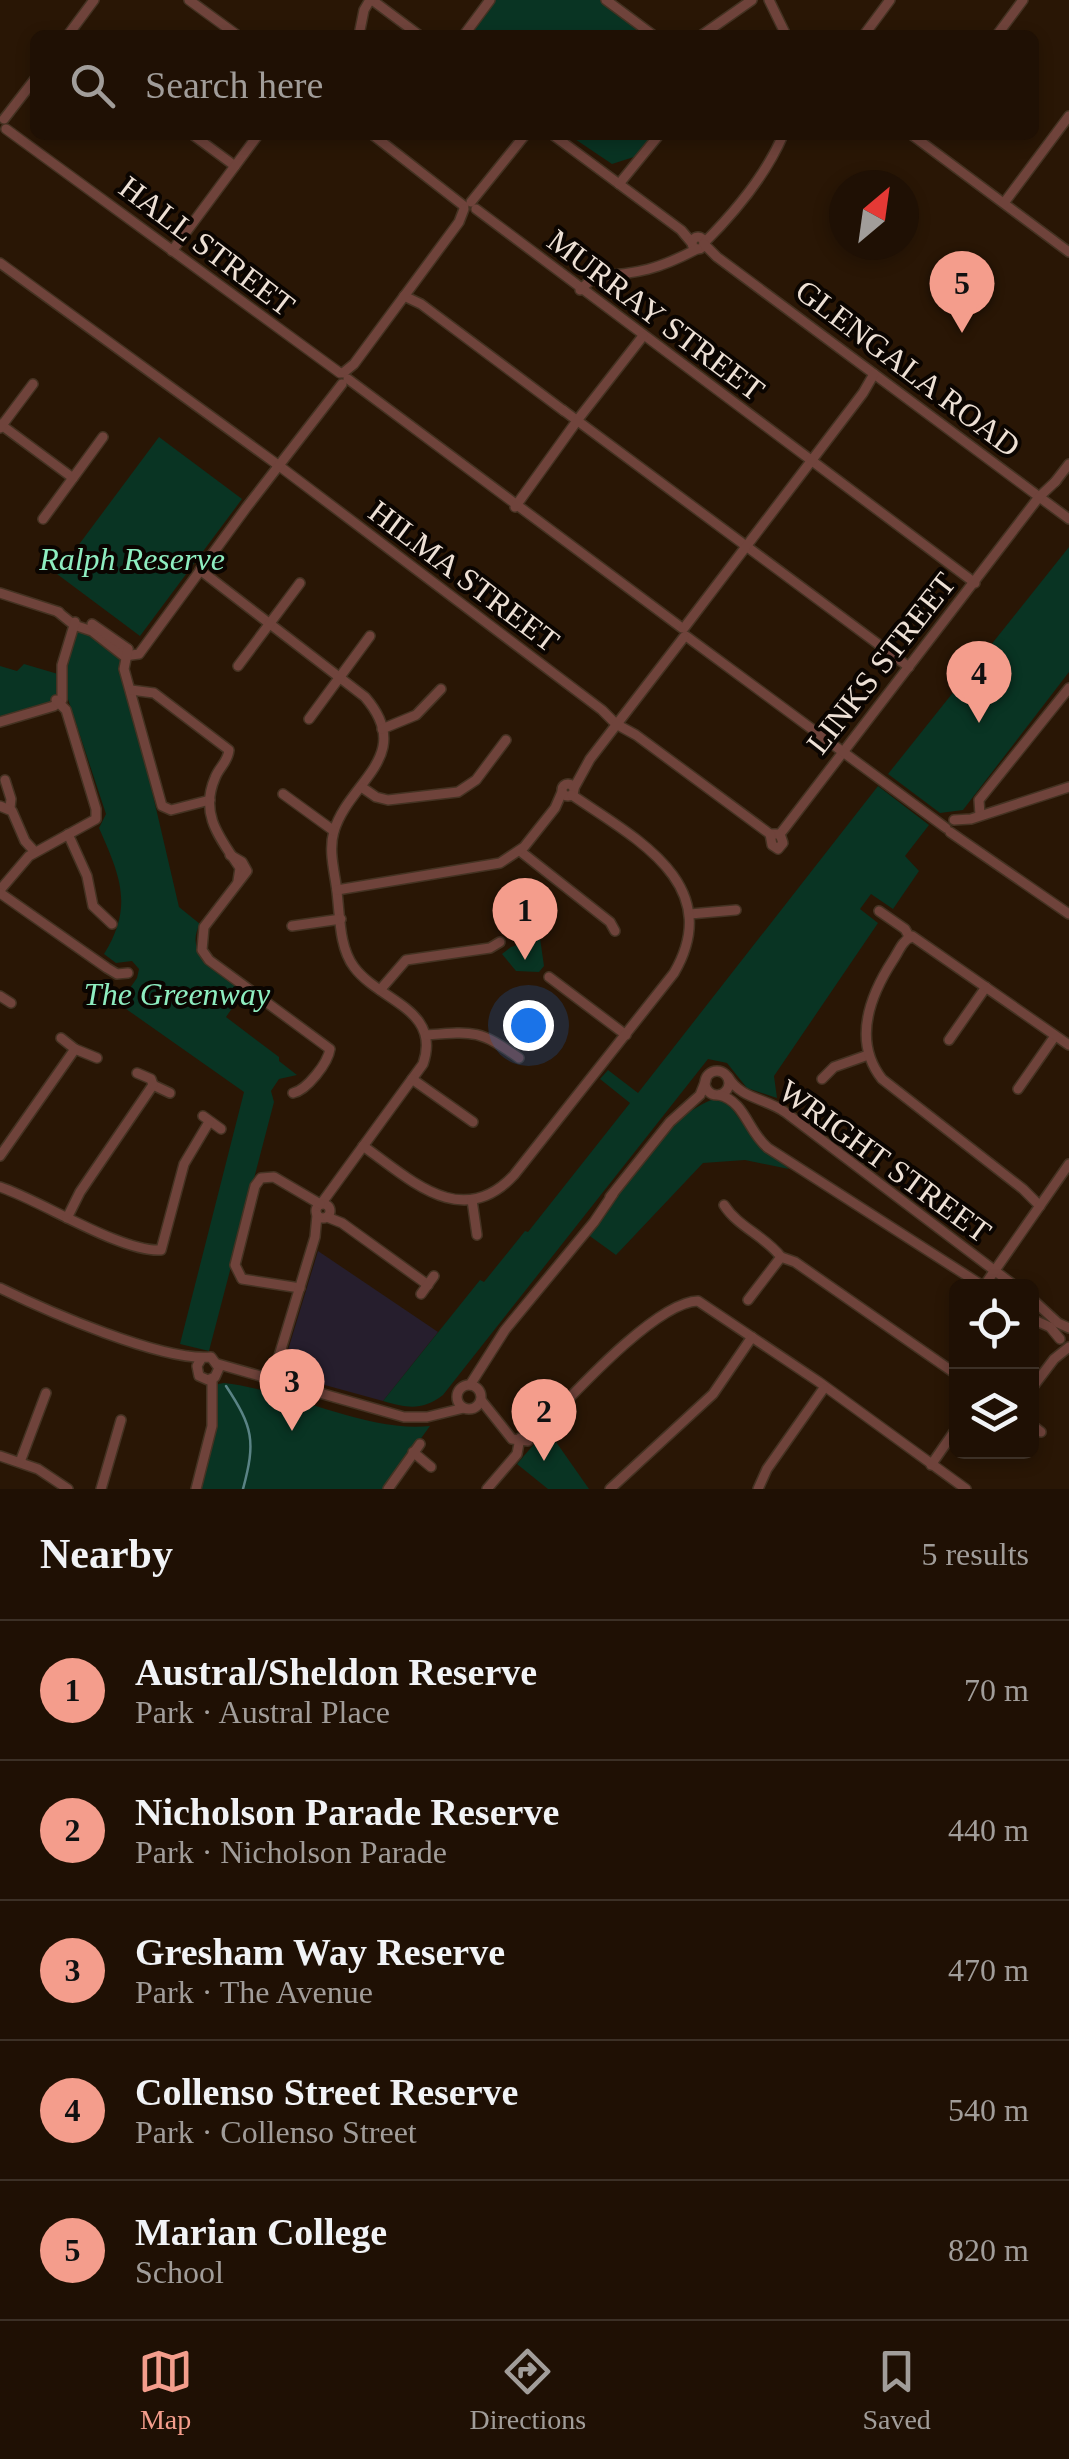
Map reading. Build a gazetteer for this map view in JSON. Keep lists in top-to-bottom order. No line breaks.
{"streets":{"street":["HALL STREET","MURRAY STREET","GLENGALA ROAD","HILMA STREET","LINKS STREET","WRIGHT STREET"]},"crossings":[["HALL STREET","LINKS STREET"],["MURRAY STREET","LINKS STREET"],["GLENGALA ROAD","LINKS STREET"],["HILMA STREET","LINKS STREET"]],"parks":["Ralph Reserve","The Greenway"],"north":"top right","page":{"search":"Search here","pins":["5","4","1","3","2"],"heading":["Nearby","5 results"],"list":[{"mark":"1","name":"Austral/Sheldon Reserve","note":"Park · Austral Place","value":"70 m"},{"mark":"2","name":"Nicholson Parade Reserve","note":"Park · Nicholson Parade","value":"440 m"},{"mark":"3","name":"Gresham Way Reserve","note":"Park · The Avenue","value":"470 m"},{"mark":"4","name":"Collenso Street Reserve","note":"Park · Collenso Street","value":"540 m"},{"mark":"5","name":"Marian College","note":"School","value":"820 m"}],"nav":["Map","Directions","Saved"]}}
